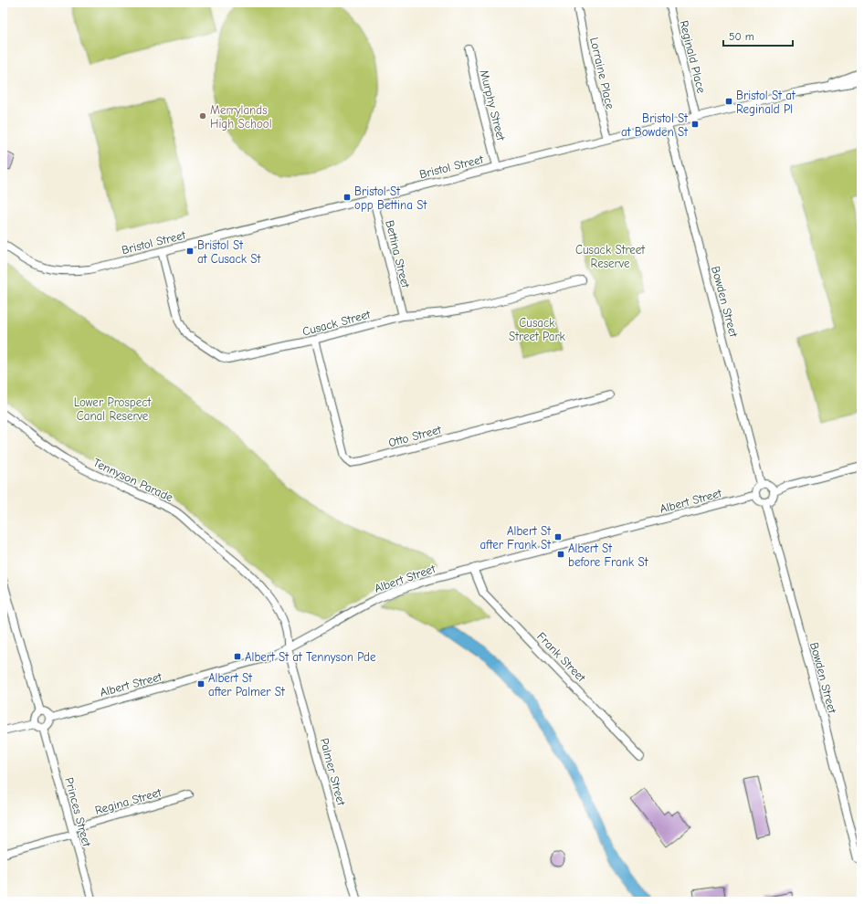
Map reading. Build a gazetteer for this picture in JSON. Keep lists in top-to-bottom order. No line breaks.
{"streets":{"street":["Reginald Place","Lorraine Place","Murphy Street","Bristol Street","Bettina Street","Bowden Street","Cusack Street","Otto Street","Tennyson Parade","Albert Street","Frank Street","Palmer Street","Regina Street","Princes Street"]},"crossings":[["Reginald Place","Bristol Street"],["Lorraine Place","Bristol Street"],["Murphy Street","Bristol Street"],["Bristol Street","Bettina Street"],["Bristol Street","Bowden Street"],["Bristol Street","Cusack Street"],["Bettina Street","Cusack Street"],["Bowden Street","Albert Street"],["Cusack Street","Otto Street"],["Tennyson Parade","Albert Street"],["Tennyson Parade","Palmer Street"],["Albert Street","Frank Street"],["Albert Street","Palmer Street"],["Albert Street","Princes Street"],["Regina Street","Princes Street"]],"parks":["Cusack Street Reserve","Cusack Street Park","Lower Prospect Canal Reserve"],"places":{"transit":["Bristol St at Reginald Pl","Bristol St at Bowden St","Bristol St opp Bettina St","Bristol St at Cusack St","Albert St after Frank St","Albert St before Frank St","Albert St at Tennyson Pde","Albert St after Palmer St"],"other":["Merrylands High School"]},"scale_bar":"50 m"}
